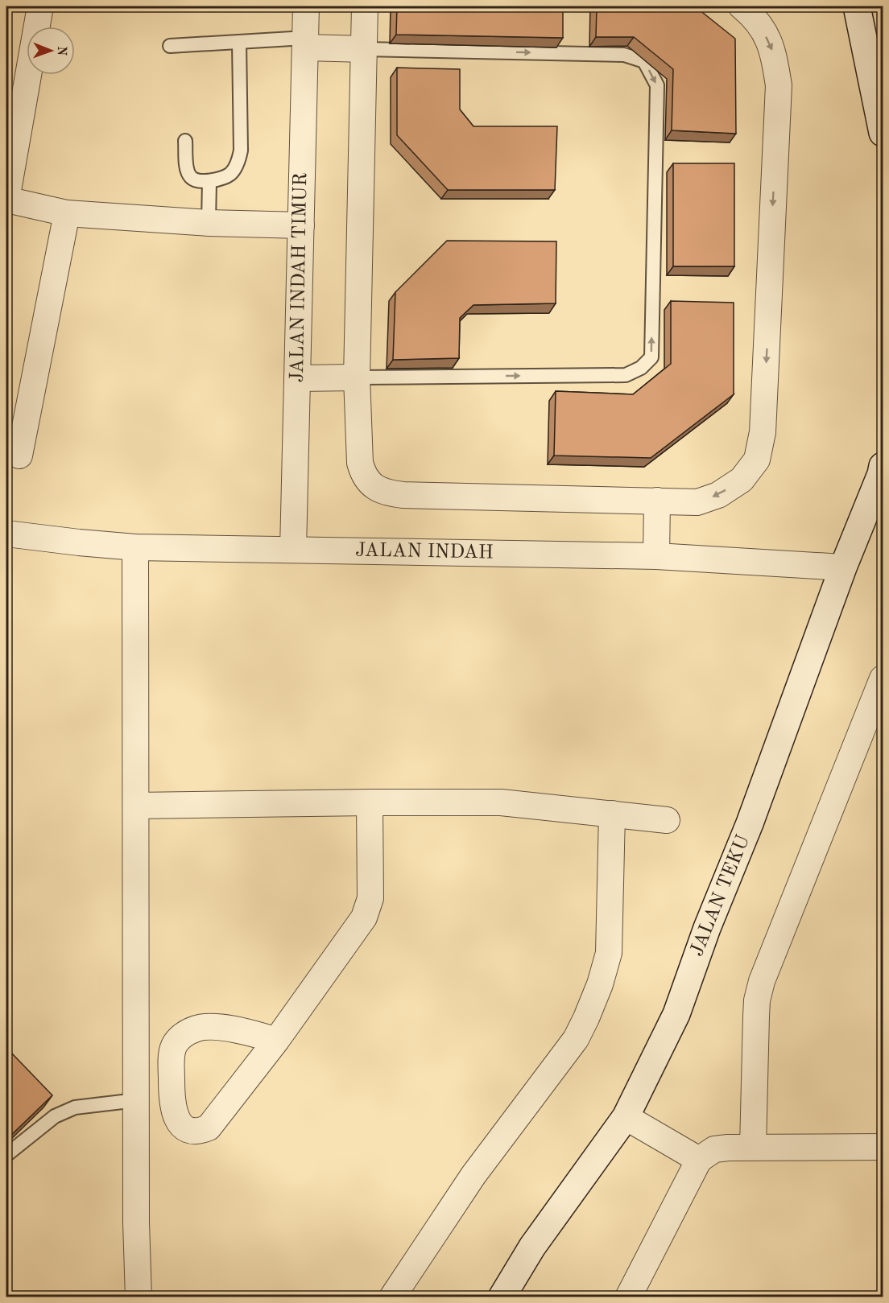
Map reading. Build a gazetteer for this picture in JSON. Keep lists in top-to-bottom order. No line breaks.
{"streets":{"main road":["JALAN TEKU"],"street":["JALAN INDAH TIMUR","JALAN INDAH"]},"crossings":[["JALAN INDAH TIMUR","JALAN INDAH"],["JALAN INDAH","JALAN TEKU"]],"north":"right"}
